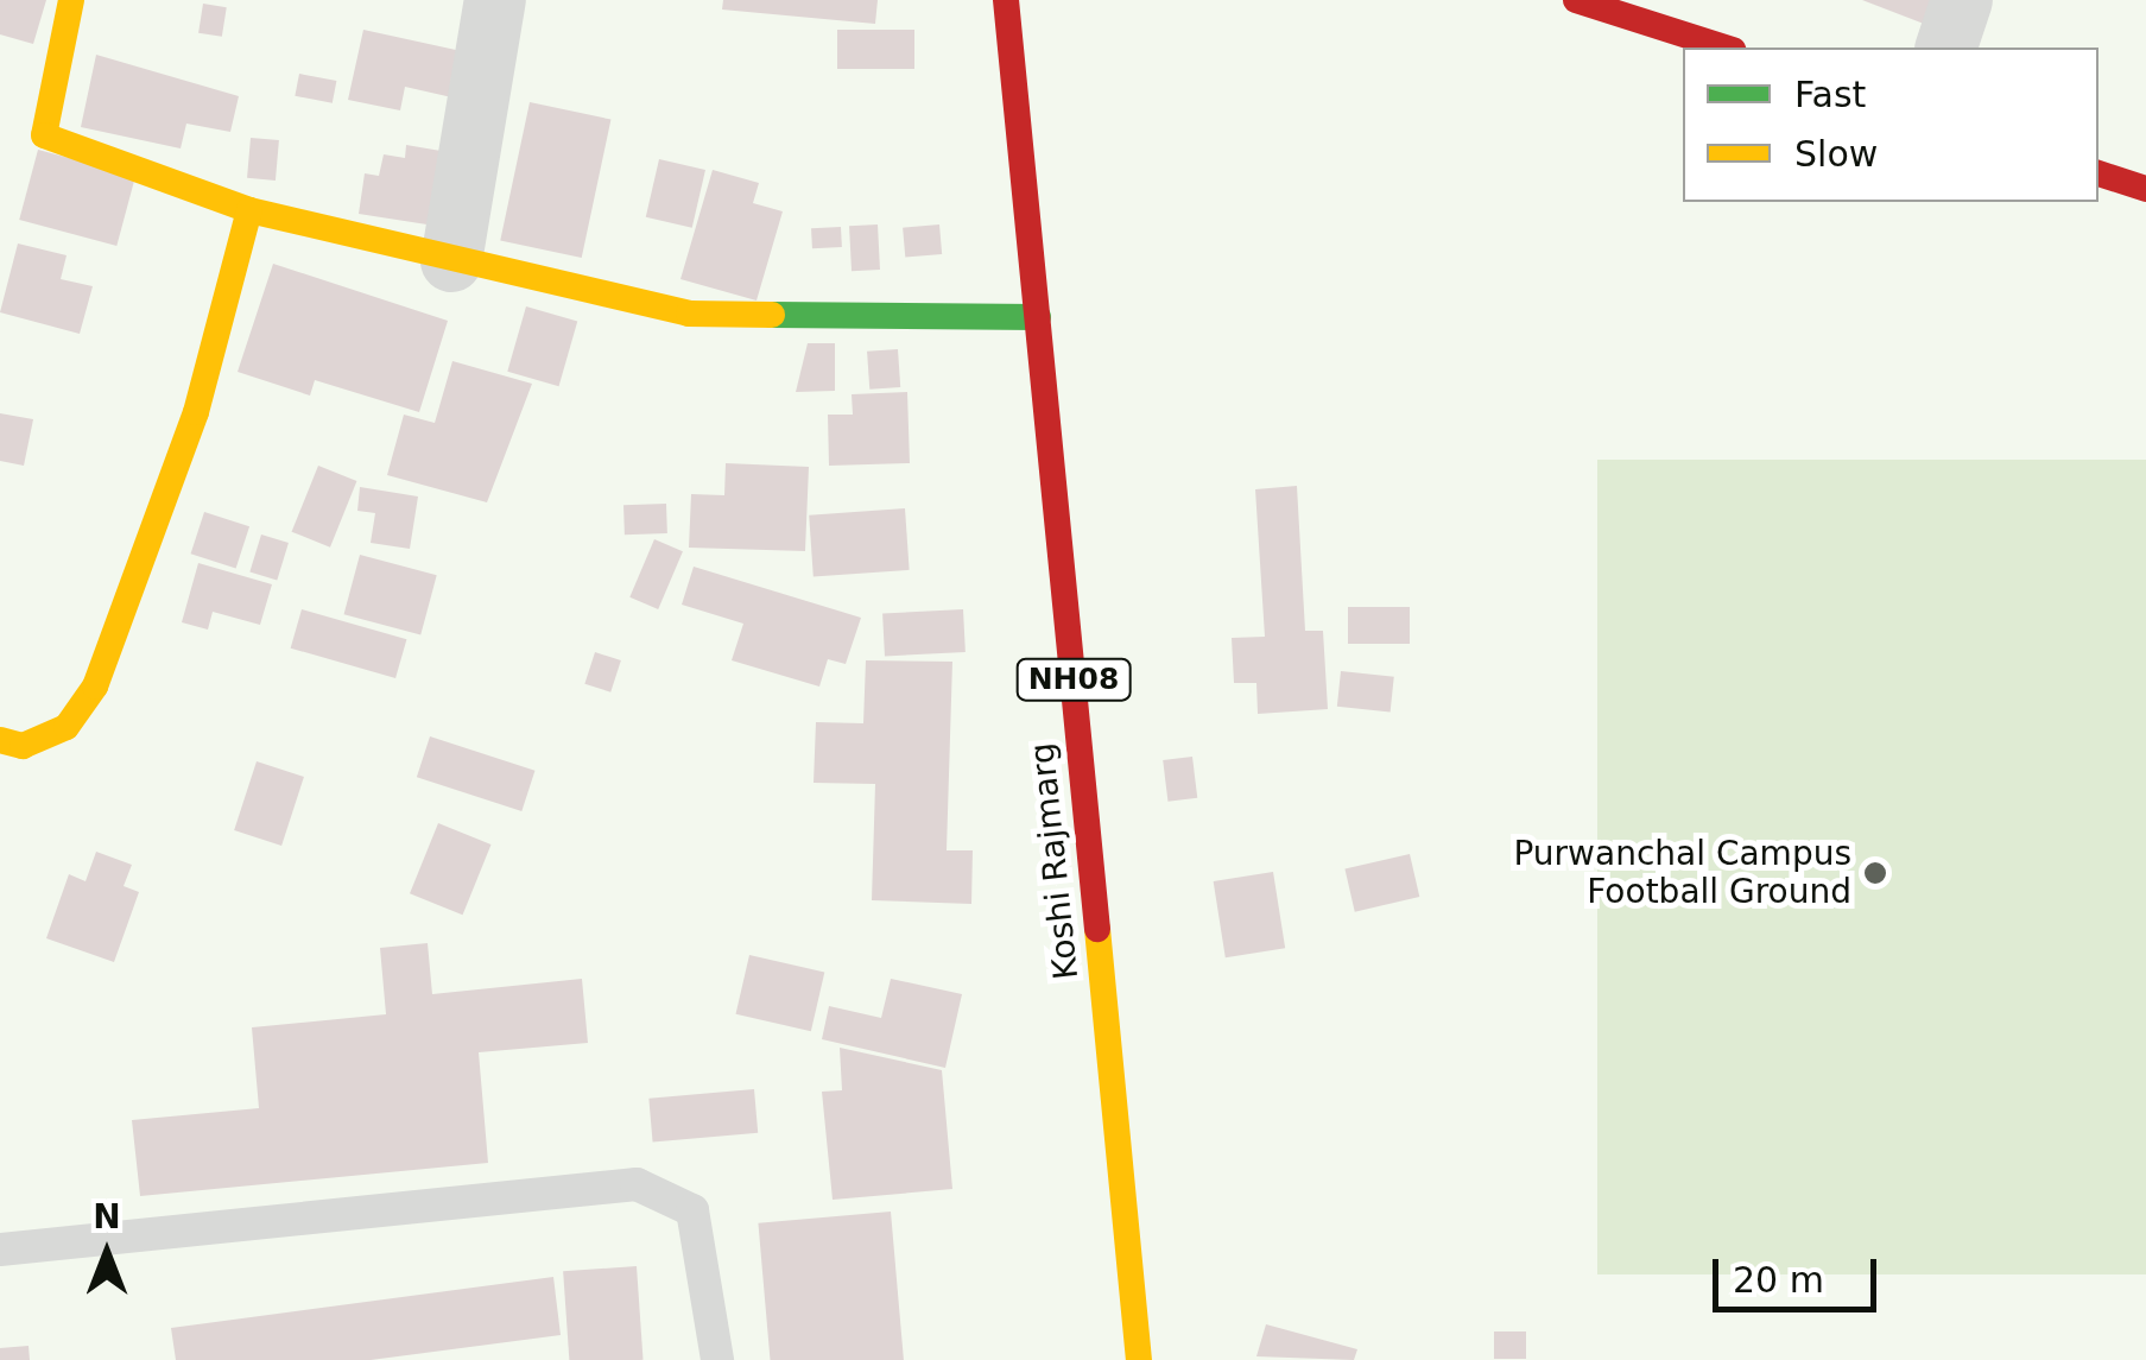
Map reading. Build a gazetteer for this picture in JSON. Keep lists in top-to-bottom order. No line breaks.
{"streets":{"street":["NH08","Koshi Rajmarg"]},"places":["Purwanchal Campus Football Ground"],"legend":["Fast","Slow"],"scale_bar":"20 m","north":"top"}
